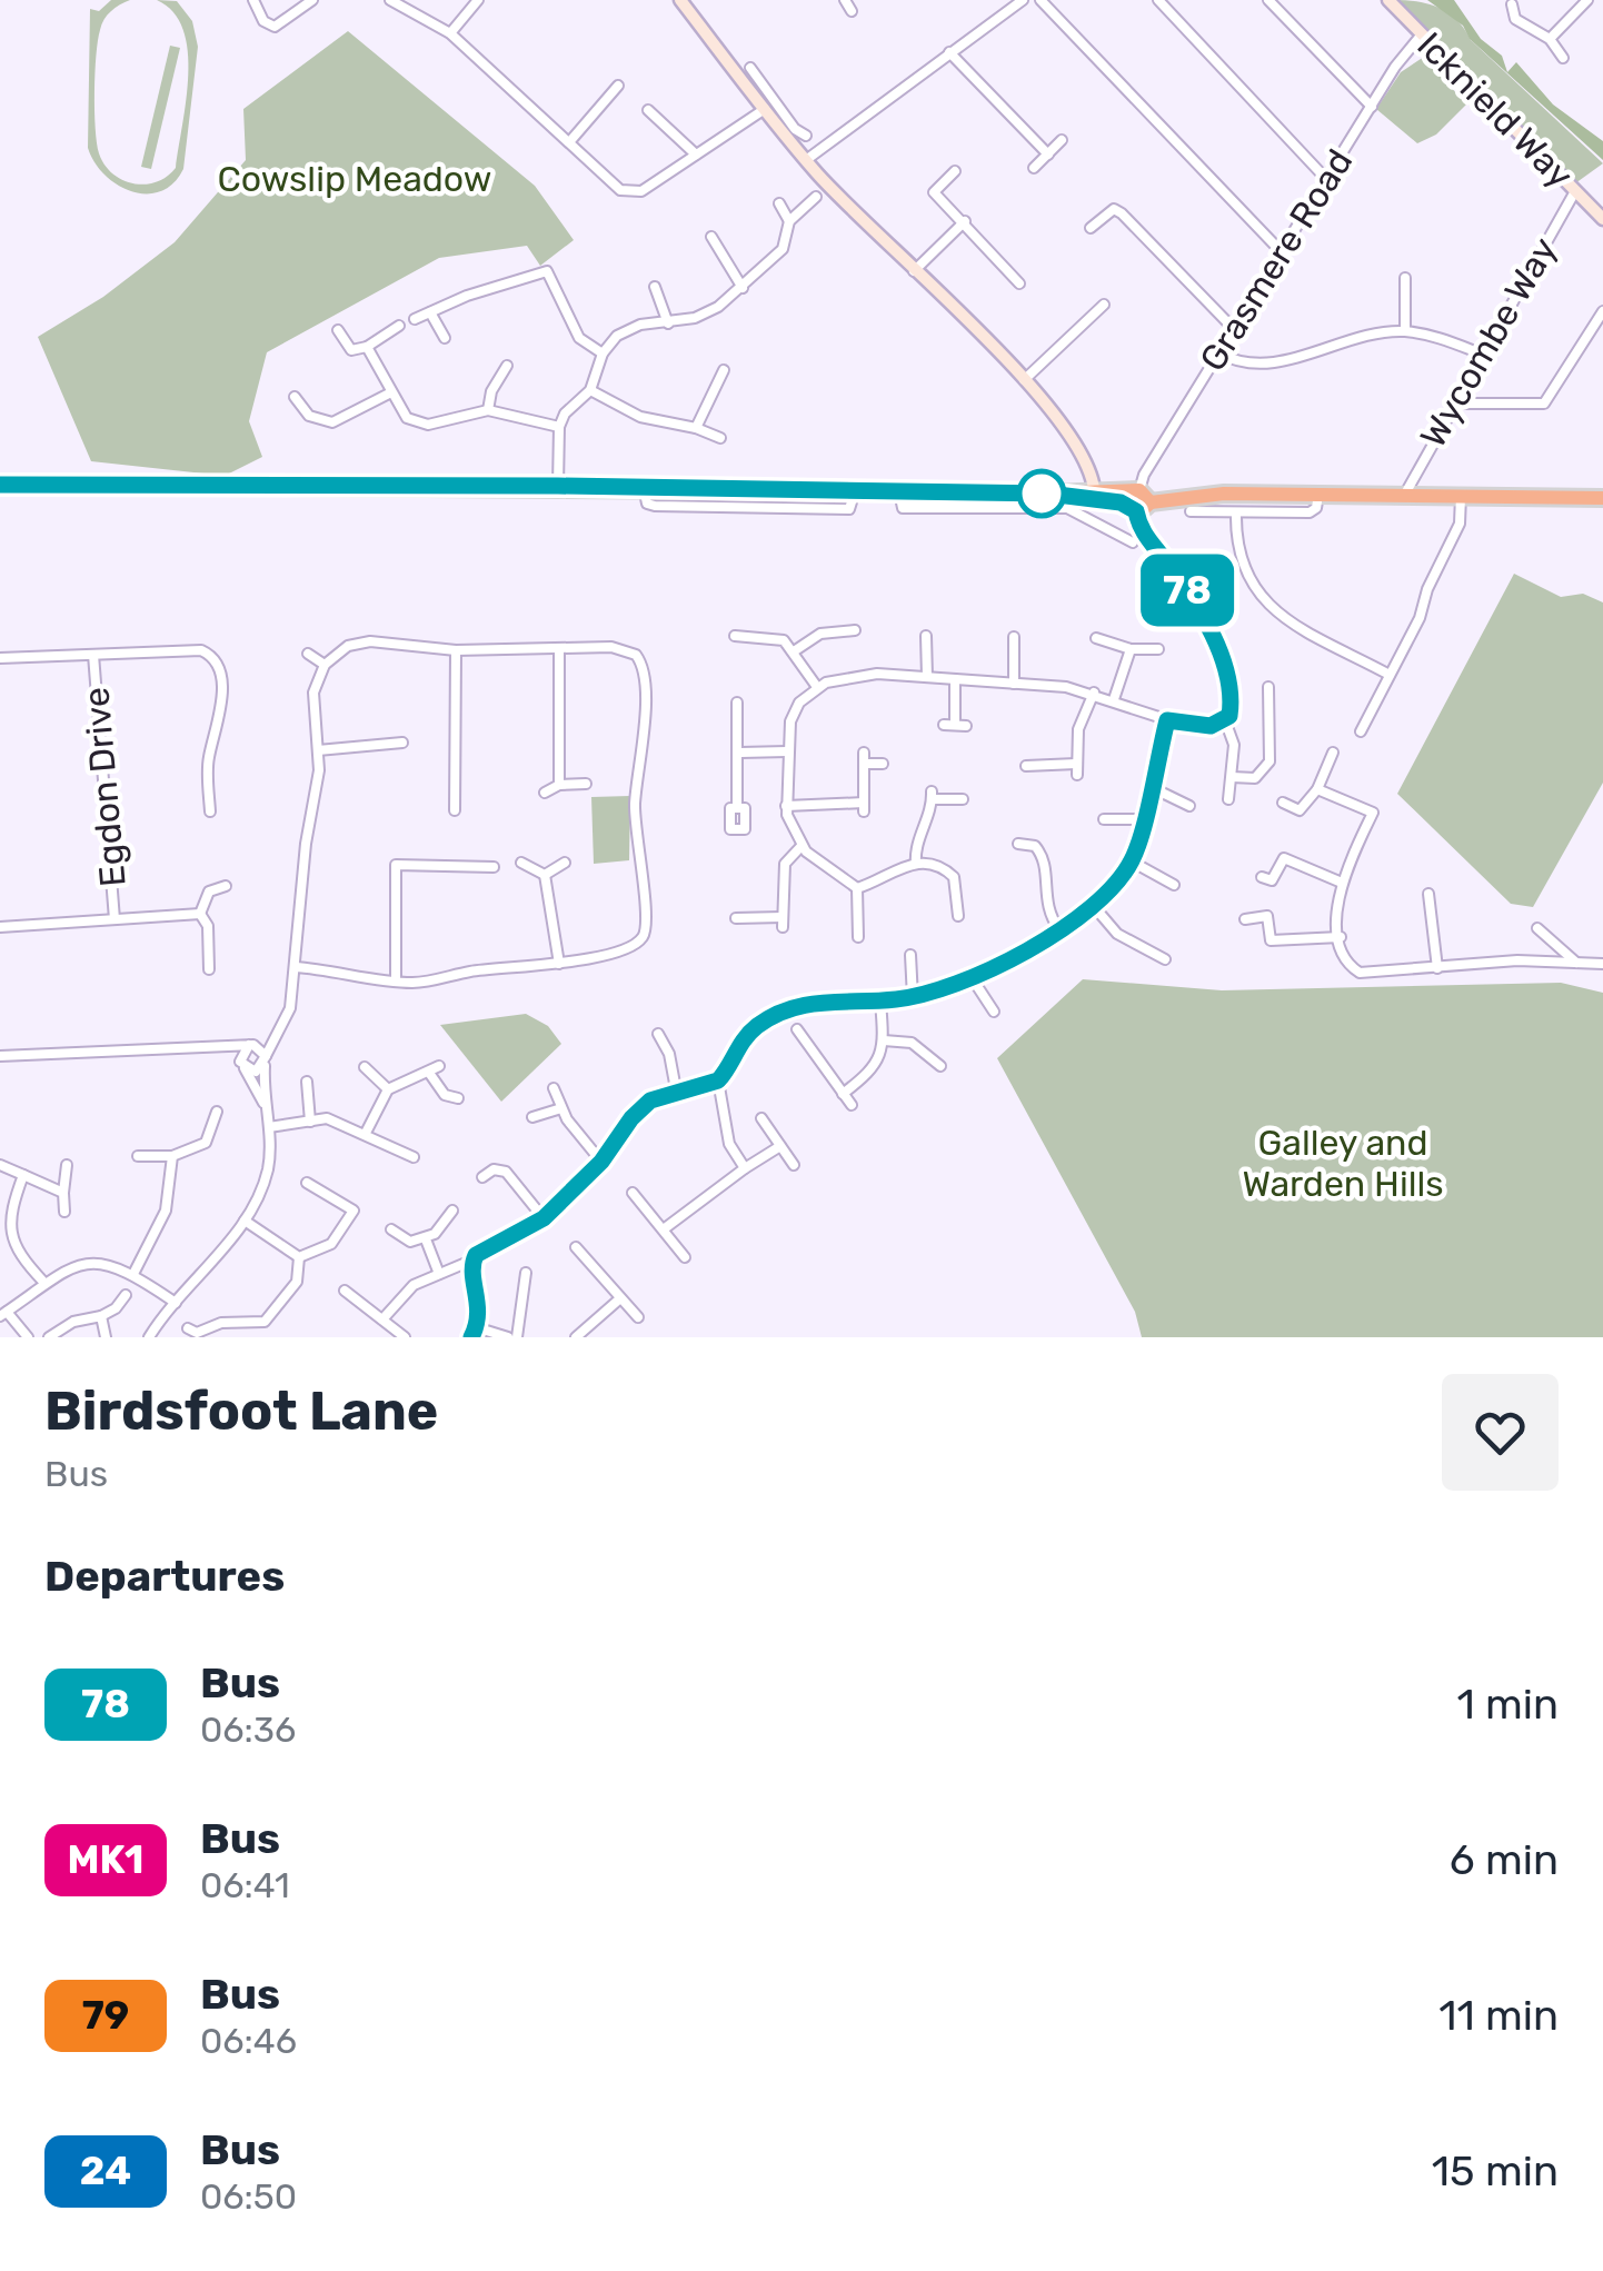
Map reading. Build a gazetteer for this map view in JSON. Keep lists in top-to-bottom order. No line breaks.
{"streets":{"street":["Icknield Way","Grasmere Road","Wycombe Way","Egdon Drive"]},"crossings":[["Icknield Way","Grasmere Road"],["Icknield Way","Wycombe Way"]],"parks":["Cowslip Meadow","Galley and Warden Hills"],"lines":["bus line 78"],"page":{"on_map":"78","heading":[["Birdsfoot Lane","Bus"],"Departures"],"list":[{"mark":"78","name":"Bus","note":"06:36","value":"1 min"},{"mark":"MK1","name":"Bus","note":"06:41","value":"6 min"},{"mark":"79","name":"Bus","note":"06:46","value":"11 min"},{"mark":"24","name":"Bus","note":"06:50","value":"15 min"}]}}
